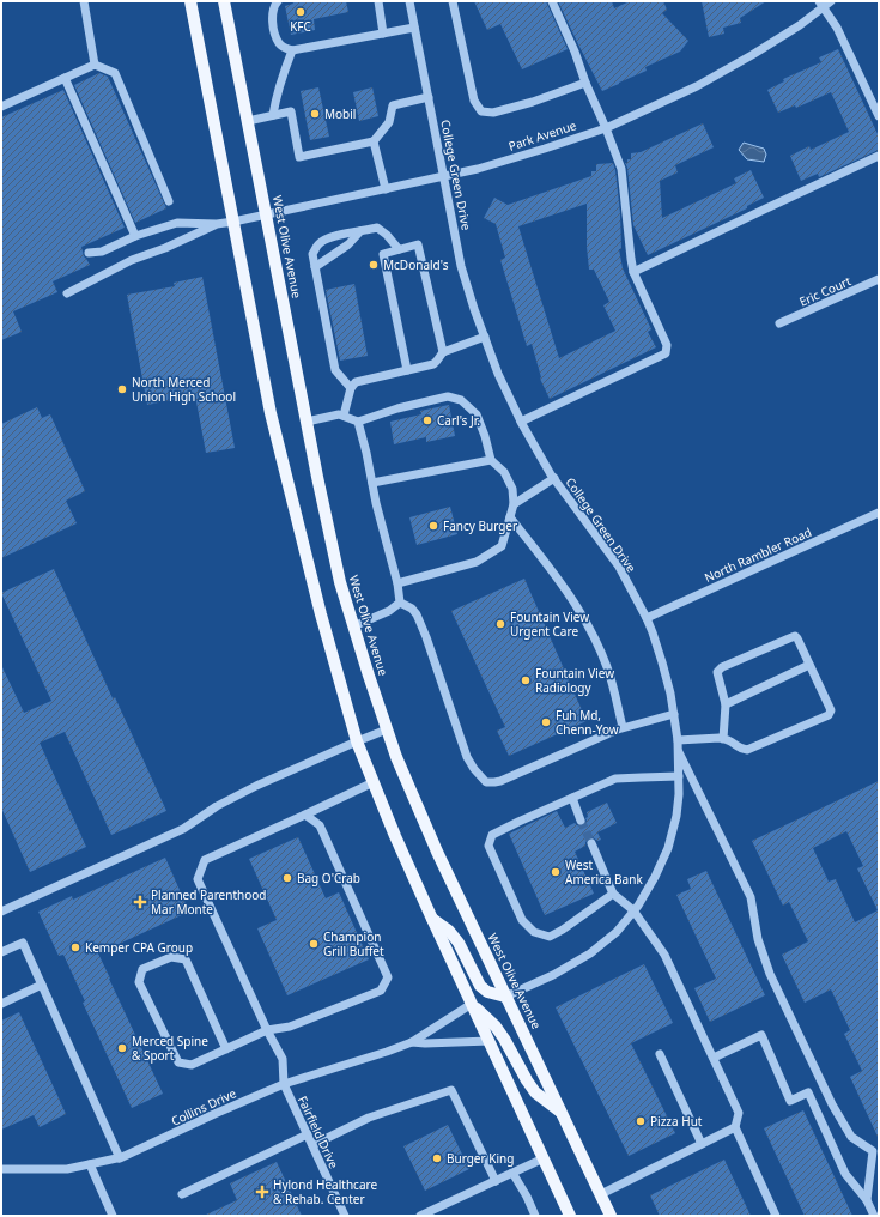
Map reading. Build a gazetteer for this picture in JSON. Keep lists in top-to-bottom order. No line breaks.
{"streets":{"main road":["West Olive Avenue"],"street":["Park Avenue","College Green Drive","Eric Court","North Rambler Road","Collins Drive","Fairfield Drive"]},"crossings":[["Park Avenue","College Green Drive"],["Park Avenue","West Olive Avenue"],["College Green Drive","West Olive Avenue"],["College Green Drive","North Rambler Road"],["Collins Drive","Fairfield Drive"]],"places":{"other":["KFC","Mobil","McDonald's","North Merced Union High School","Carl's Jr.","Fancy Burger","Fountain View Urgent Care","Fountain View Radiology","Fuh Md, Chenn-Yow","West America Bank","Bag O'Crab","Champion Grill Buffet","Kemper CPA Group","Merced Spine & Sport","Pizza Hut","Burger King"],"health":["Planned Parenthood Mar Monte","Hylond Healthcare & Rehab. Center"]}}
